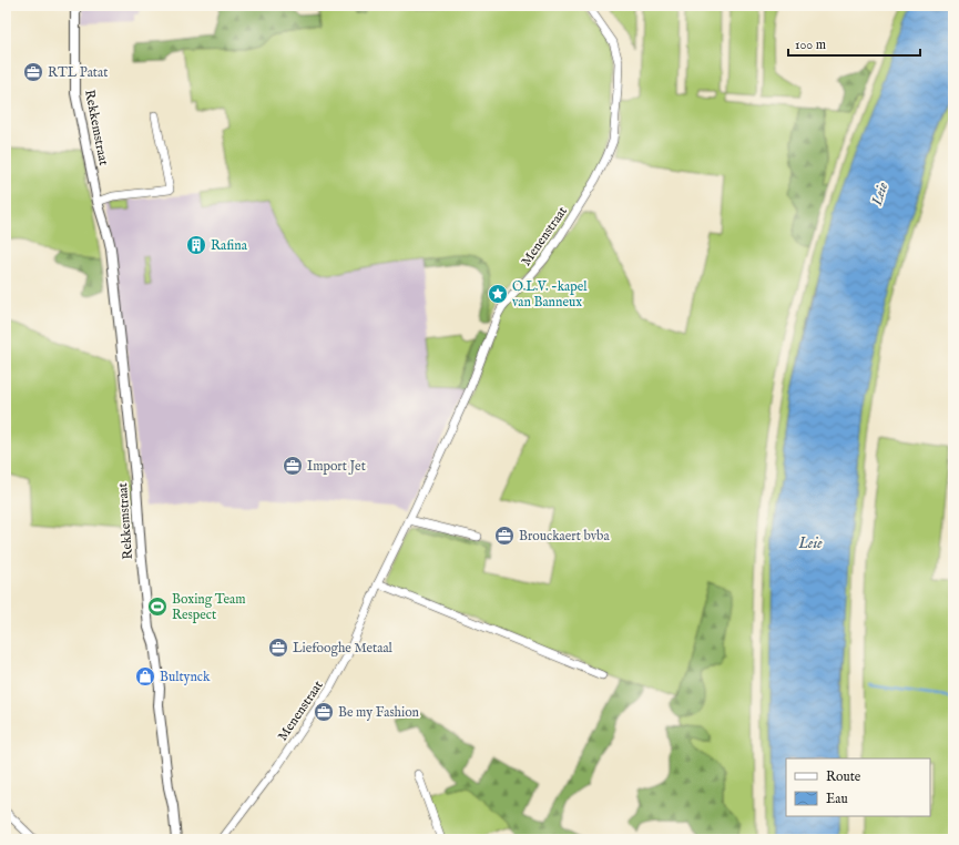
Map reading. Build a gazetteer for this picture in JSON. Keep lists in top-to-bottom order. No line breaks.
{"streets":{"street":["Rekkemstraat","Menenstraat"]},"water":["Leie"],"places":{"office":["RTL Patat","Import Jet","Brouckaert bvba","Liefooghe Metaal","Be my Fashion"],"building":["Rafina"],"place":["O.L.V. -kapel van Banneux"],"sports":["Boxing Team Respect"],"shop":["Bultynck"]},"legend":["Route","Eau"],"scale_bar":"100 m"}
